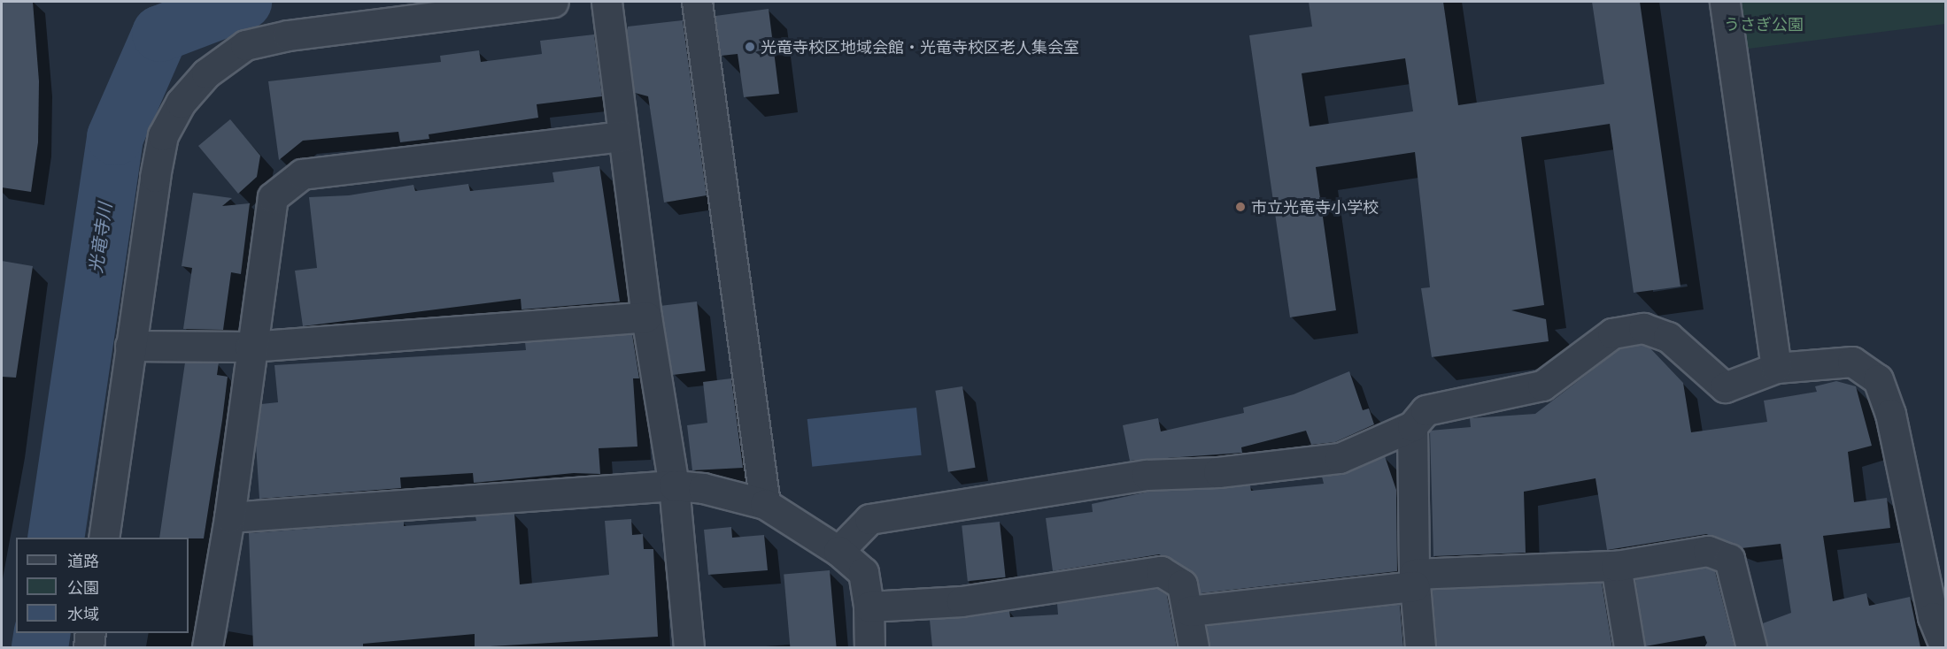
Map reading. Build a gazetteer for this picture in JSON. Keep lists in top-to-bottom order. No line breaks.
{"water":["光竜寺川"],"parks":["うさぎ公園"],"places":["光竜寺校区地域会館・光竜寺校区老人集会室","市立光竜寺小学校"],"legend":["道路","公園","水域"]}
